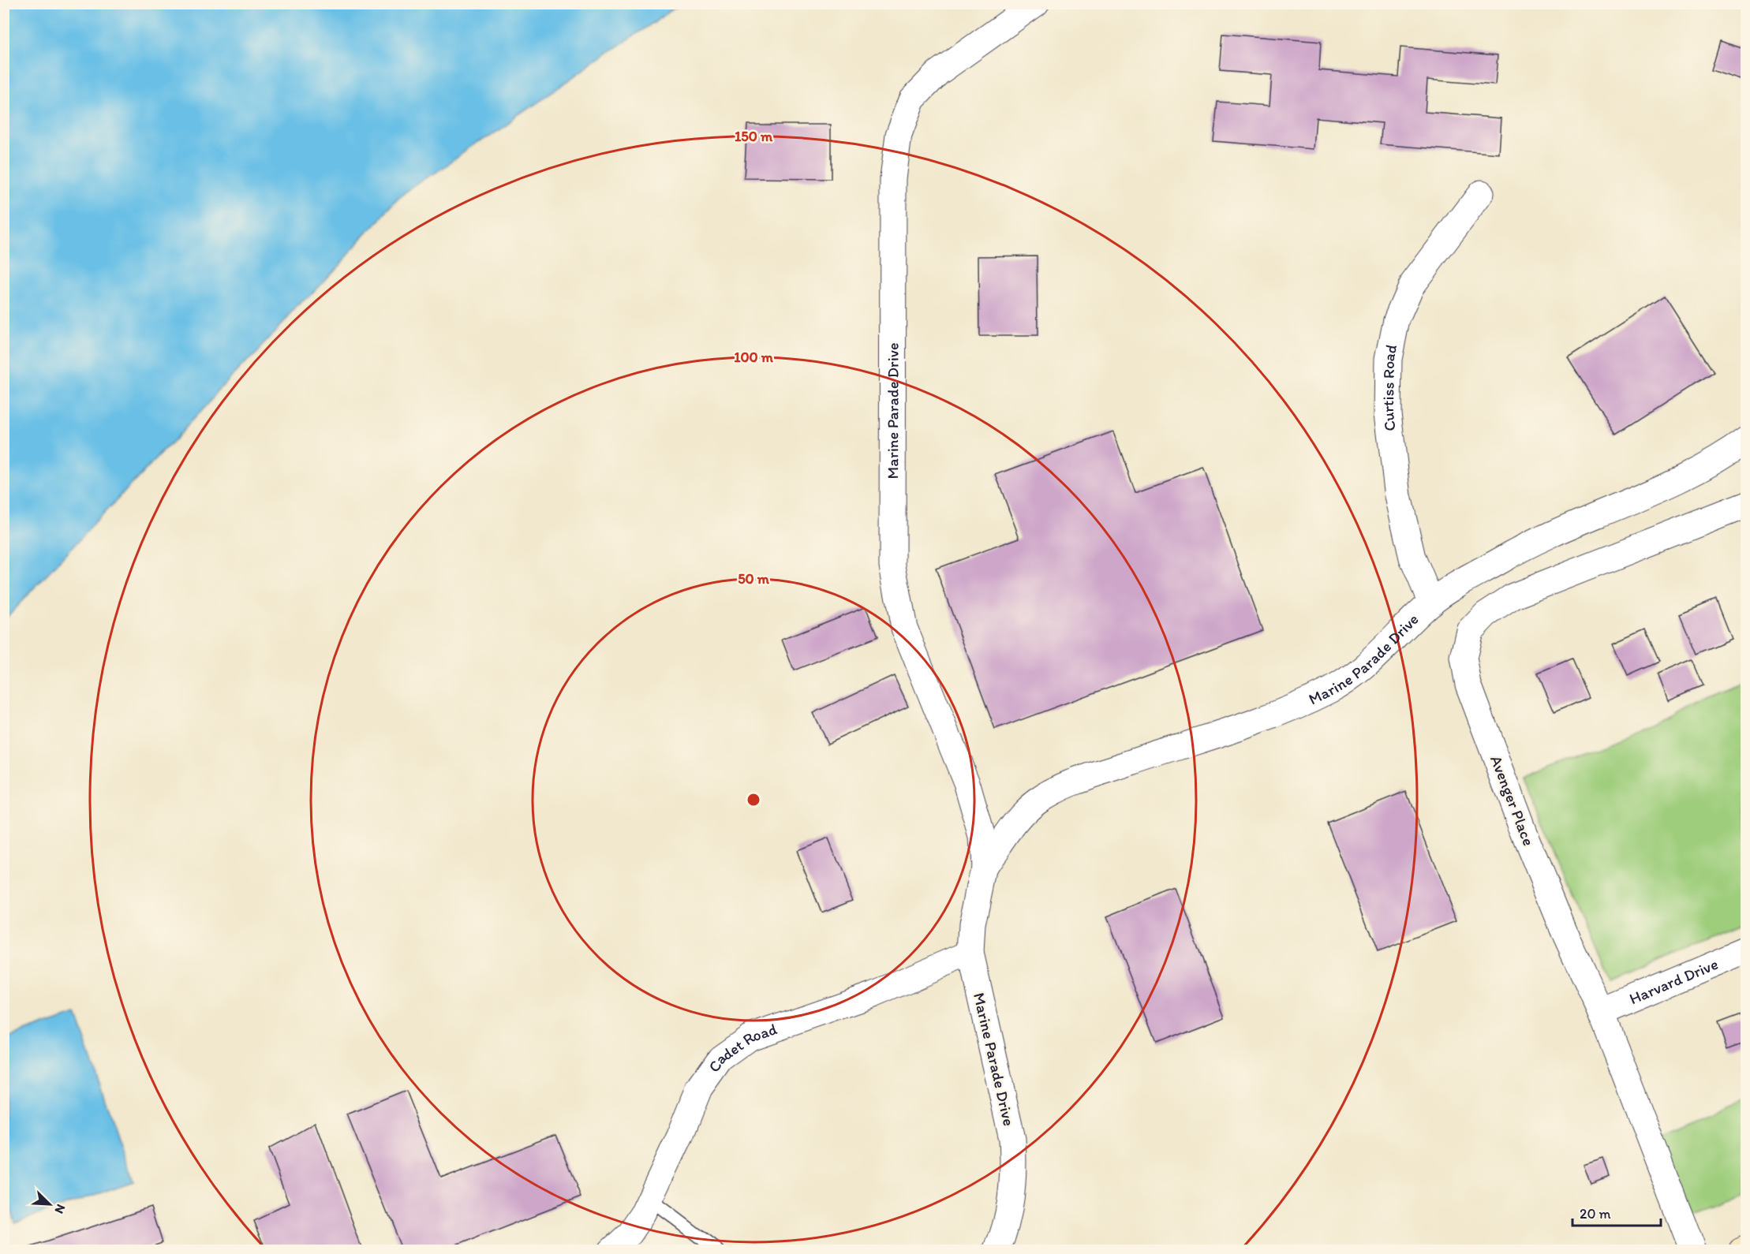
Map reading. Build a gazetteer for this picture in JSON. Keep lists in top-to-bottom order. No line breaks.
{"streets":{"street":["Curtiss Road","Marine Parade Drive","Avenger Place","Harvard Drive","Cadet Road"]},"crossings":[["Curtiss Road","Marine Parade Drive"],["Marine Parade Drive","Cadet Road"],["Avenger Place","Harvard Drive"]],"scale_bar":"20 m","north":"bottom right","rings":["150 m","100 m","50 m"]}
